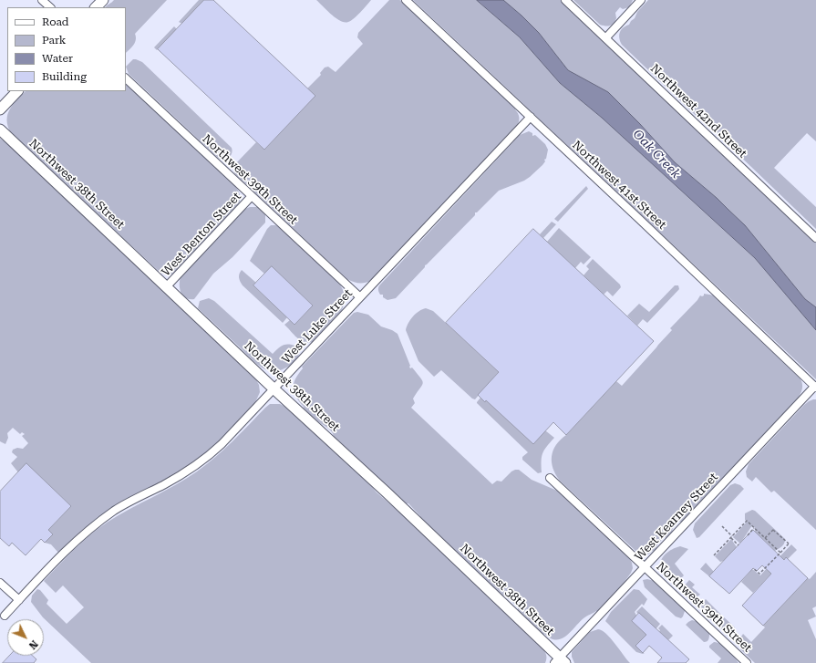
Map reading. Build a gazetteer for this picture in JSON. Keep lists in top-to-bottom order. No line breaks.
{"streets":{"street":["Northwest 42nd Street","Northwest 39th Street","Northwest 38th Street","Northwest 41st Street","West Benton Street","West Luke Street","West Kearney Street"]},"crossings":[["Northwest 39th Street","West Benton Street"],["Northwest 39th Street","West Luke Street"],["Northwest 39th Street","West Kearney Street"],["Northwest 38th Street","West Benton Street"],["Northwest 38th Street","West Luke Street"],["Northwest 38th Street","West Kearney Street"],["Northwest 41st Street","West Luke Street"],["Northwest 41st Street","West Kearney Street"]],"water":["Oak Creek"],"legend":["Road","Park","Water","Building"],"north":"bottom right"}
